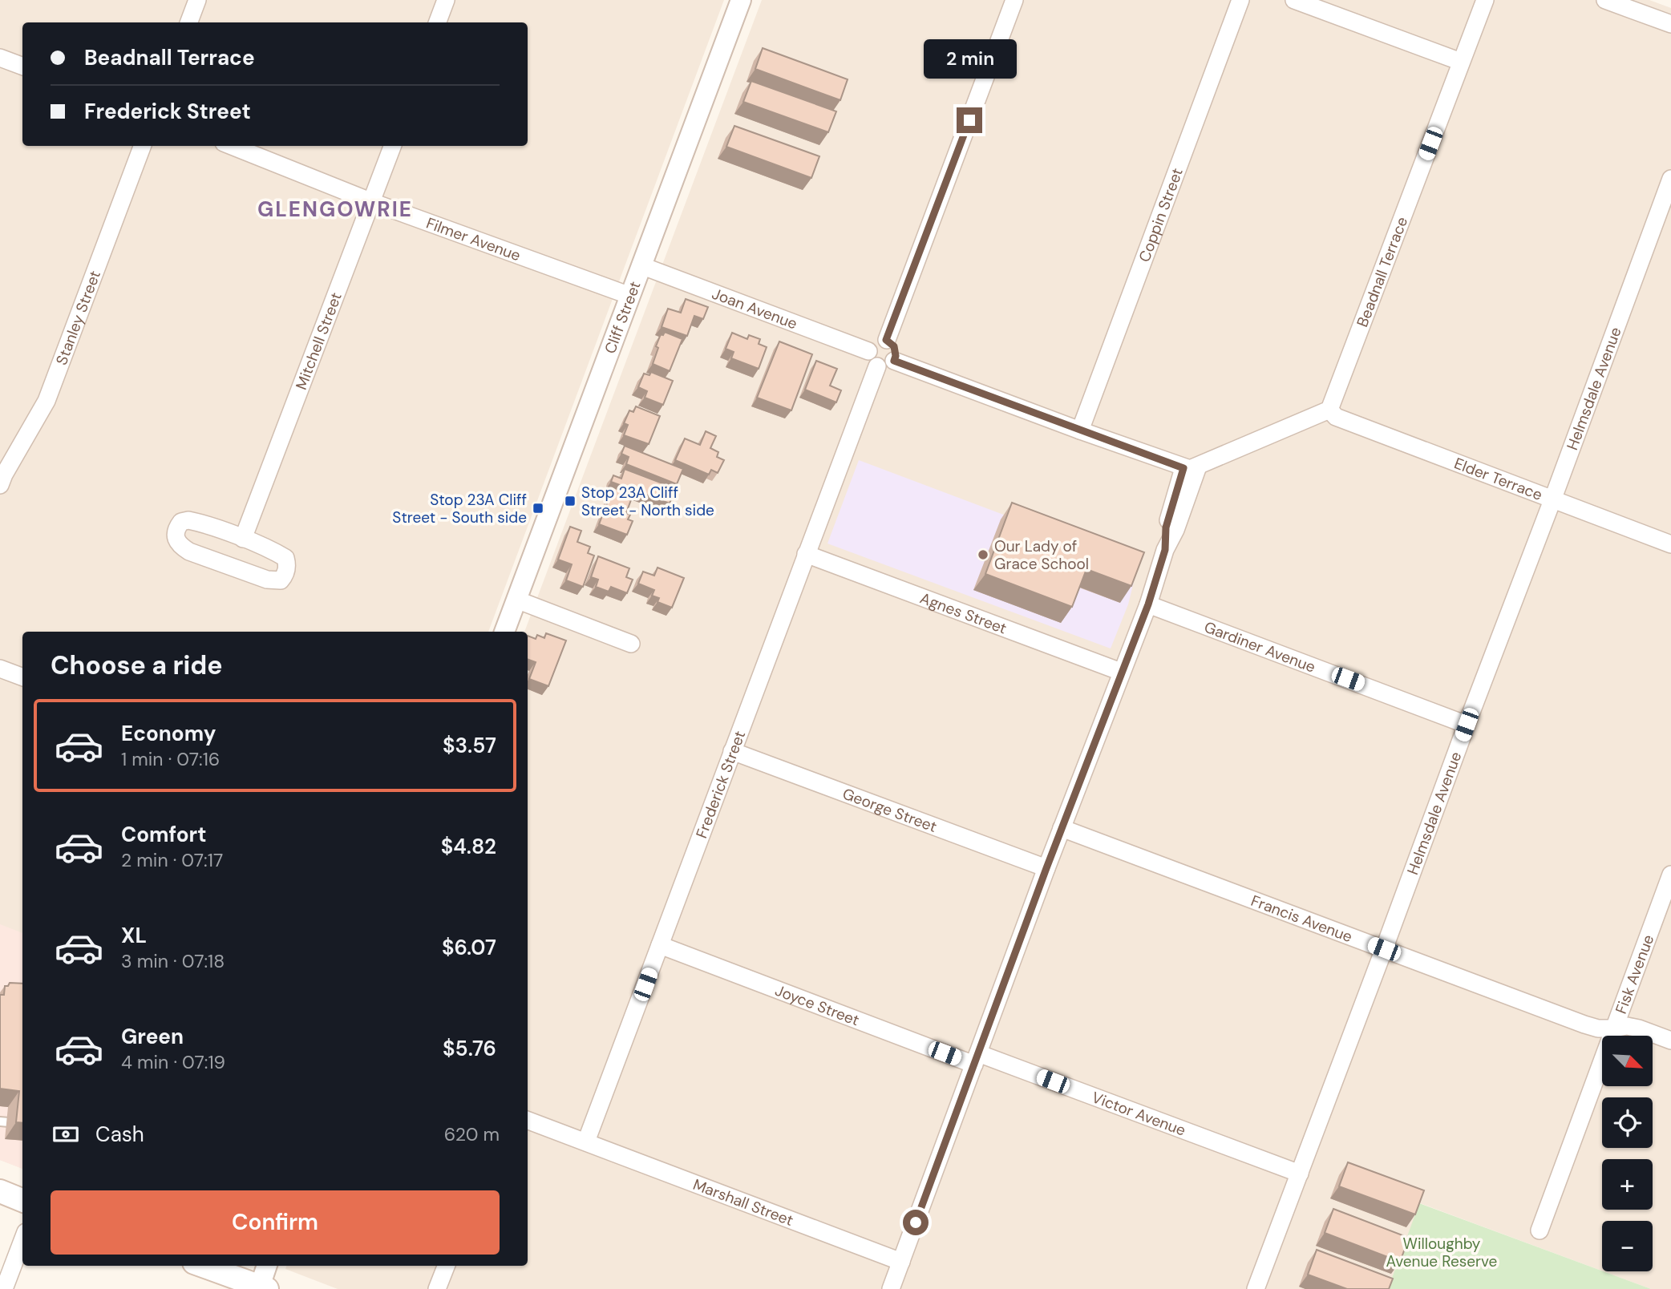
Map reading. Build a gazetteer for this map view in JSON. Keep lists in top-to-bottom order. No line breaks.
{"streets":{"street":["Coppin Street","Filmer Avenue","Beadnall Terrace","Joan Avenue","Cliff Street","Stanley Street","Mitchell Street","Helmsdale Avenue","Elder Terrace","Agnes Street","Gardiner Avenue","Frederick Street","George Street","Francis Avenue","Fisk Avenue","Joyce Street","Victor Avenue","Marshall Street"]},"crossings":[["Filmer Avenue","Cliff Street"],["Filmer Avenue","Mitchell Street"],["Beadnall Terrace","Elder Terrace"],["Joan Avenue","Cliff Street"],["Joan Avenue","Frederick Street"],["Helmsdale Avenue","Elder Terrace"],["Helmsdale Avenue","Gardiner Avenue"],["Helmsdale Avenue","Francis Avenue"],["Helmsdale Avenue","Victor Avenue"],["Agnes Street","Frederick Street"],["Frederick Street","George Street"],["Frederick Street","Joyce Street"],["Frederick Street","Marshall Street"],["Francis Avenue","Fisk Avenue"],["Joyce Street","Victor Avenue"]],"districts":["GLENGOWRIE"],"parks":["Willoughby Avenue Reserve"],"places":{"transit":["Stop 23A Cliff Street - North side","Stop 23A Cliff Street - South side"],"other":["Our Lady of Grace School"]},"north":"bottom right","page":{"banner":["Beadnall Terrace","Frederick Street"],"bubble":"2 min","heading":"Choose a ride","list":[{"name":"Economy","note":"1 min · 07:16","value":"$3.57"},{"name":"Comfort","note":"2 min · 07:17","value":"$4.82"},{"name":"XL","note":"3 min · 07:18","value":"$6.07"},{"name":"Green","note":"4 min · 07:19","value":"$5.76"}],"map_buttons":["+","−"],"pay":["Cash","620 m"],"buttons":"Confirm"}}
